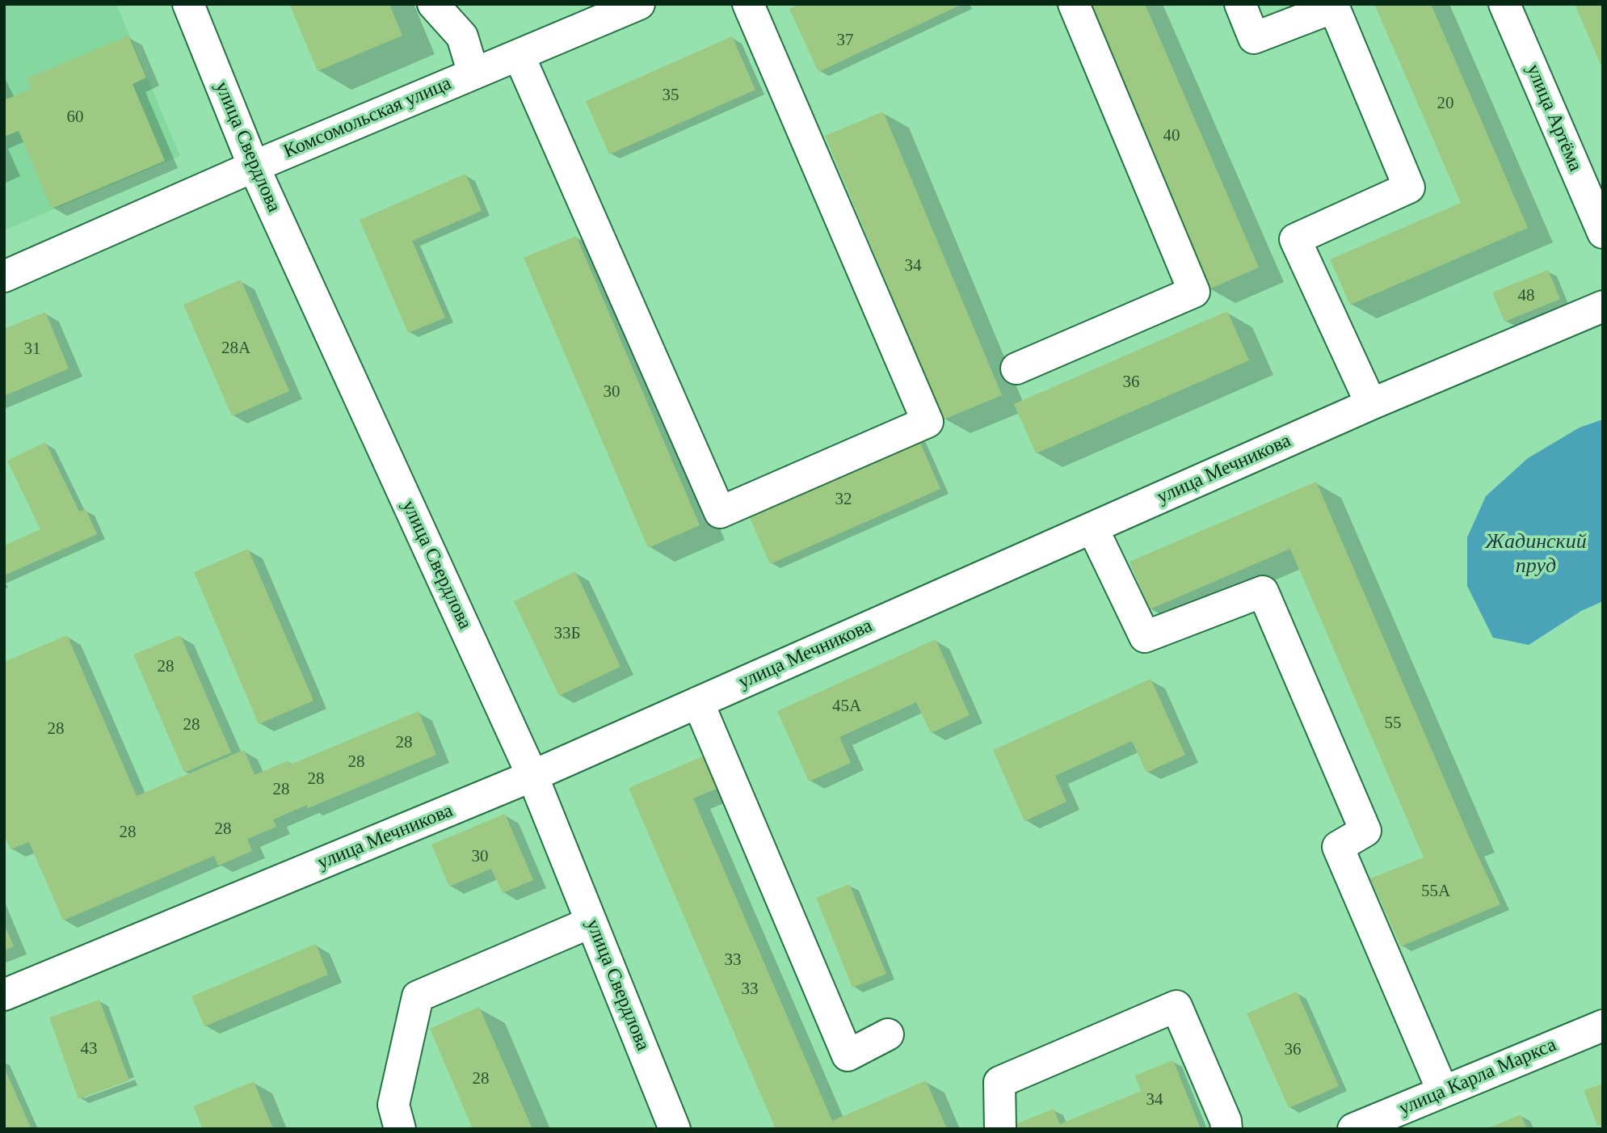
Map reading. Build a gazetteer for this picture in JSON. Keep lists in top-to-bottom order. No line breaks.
{"streets":{"street":["Комсомольская улица","улица Артёма","улица Свердлова","улица Мечникова","улица Карла Маркса"]},"crossings":[["Комсомольская улица","улица Свердлова"],["улица Свердлова","улица Мечникова"]],"water":["Жадинский пруд"],"house_numbers":["37","35","20","60","40","34","48","28А","31","36","30","32","33Б","28","45А","55","28","28","28","28","28","28","28","28","30","55А","33","33","43","36","28","34"]}
